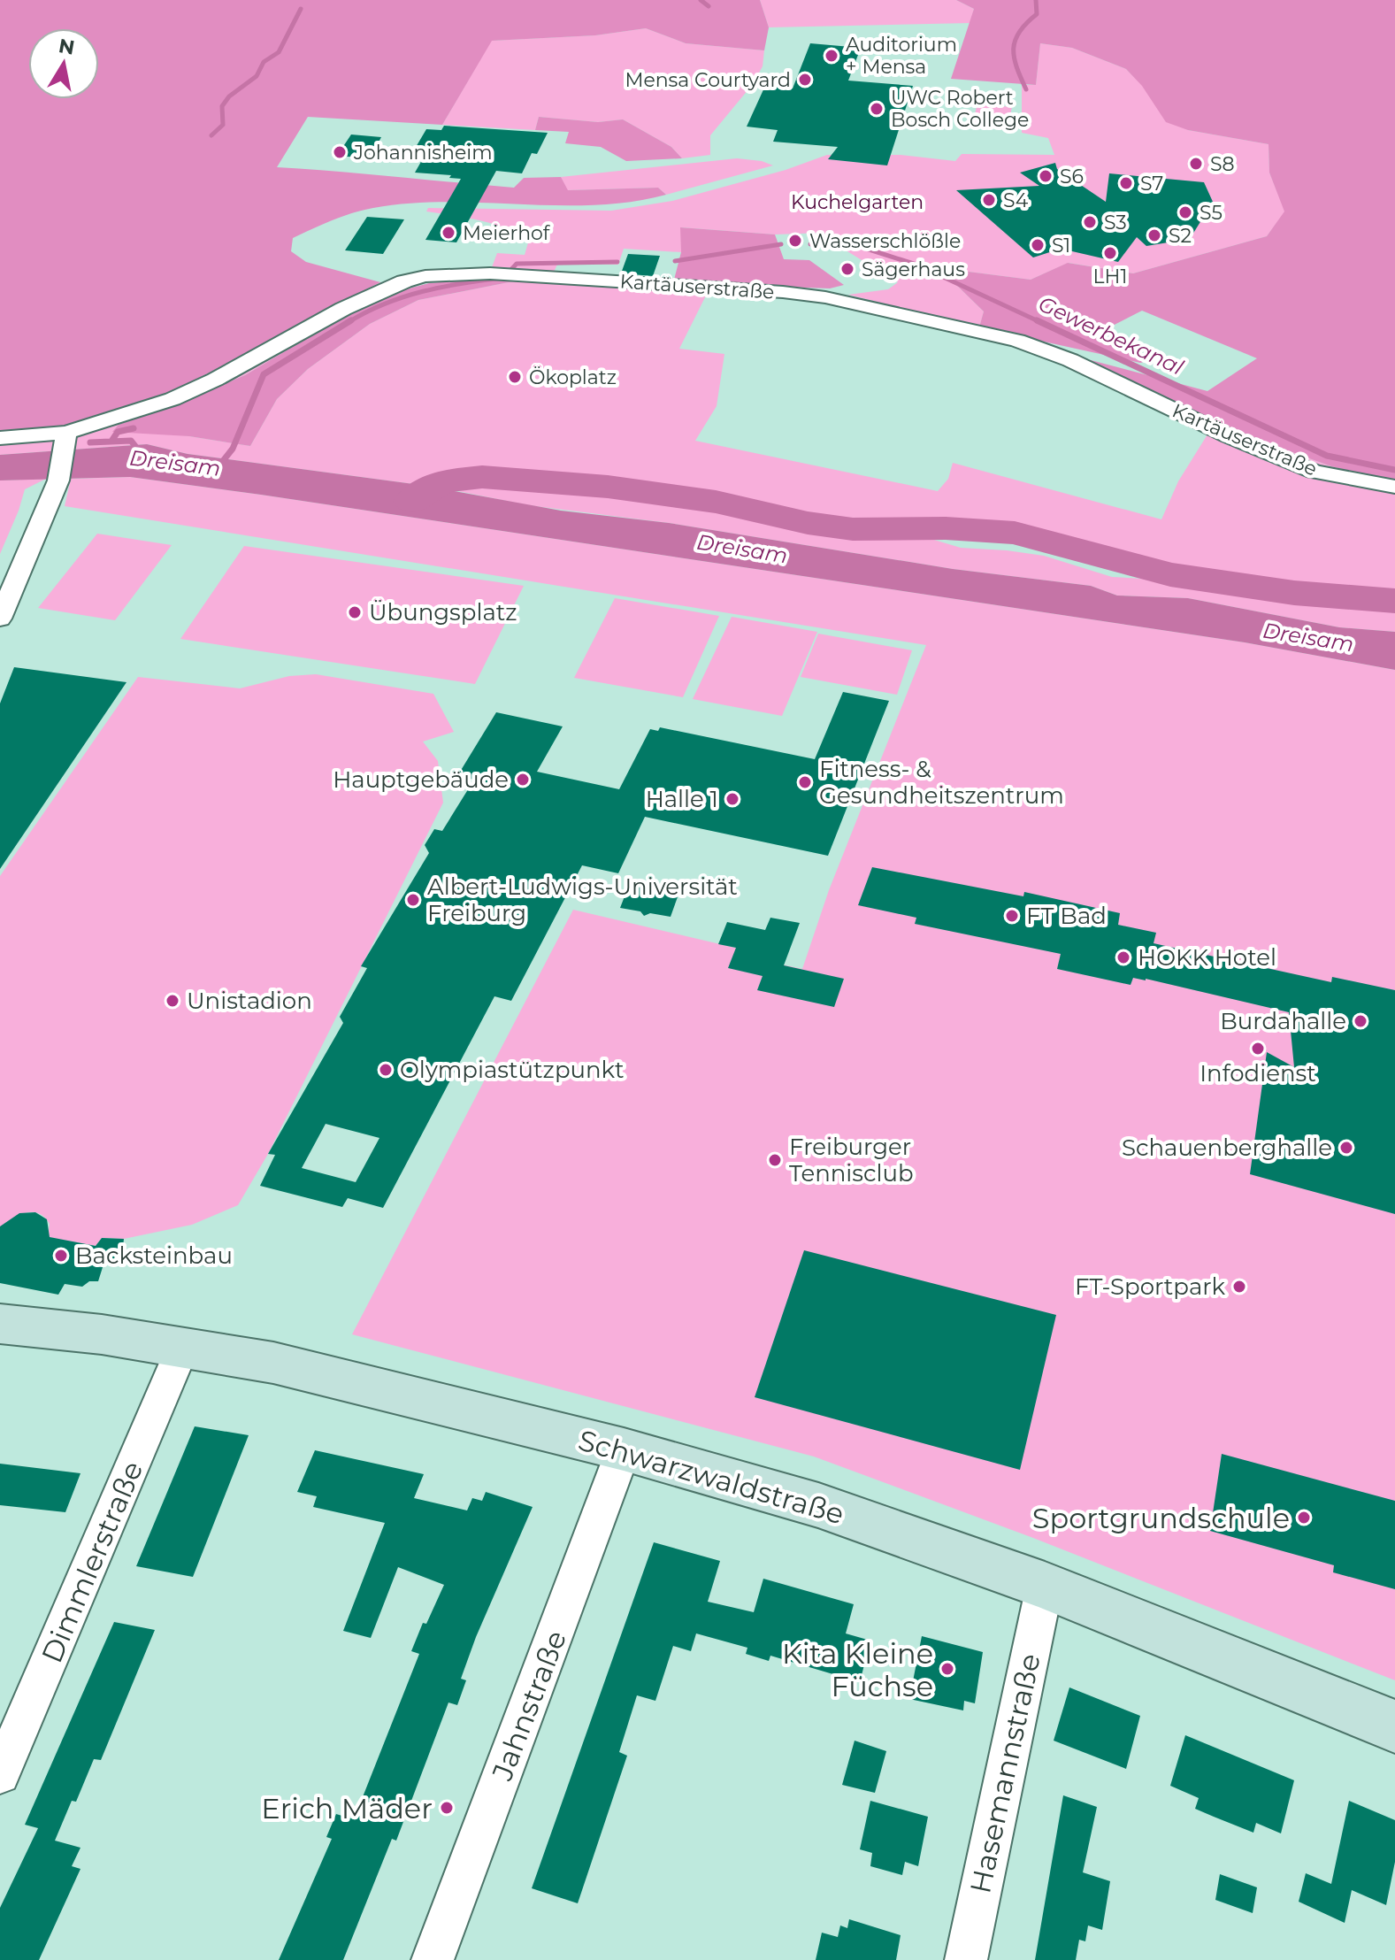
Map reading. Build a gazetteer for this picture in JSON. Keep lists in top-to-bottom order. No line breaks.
{"streets":{"main road":["Schwarzwaldstraße"],"street":["Kartäuserstraße","Dimmlerstraße","Jahnstraße","Hasemannstraße"]},"crossings":[["Schwarzwaldstraße","Dimmlerstraße"],["Schwarzwaldstraße","Jahnstraße"],["Schwarzwaldstraße","Hasemannstraße"]],"water":["Gewerbekanal","Dreisam"],"parks":["Kuchelgarten"],"places":["Auditorium + Mensa","Mensa Courtyard","UWC Robert Bosch College","Johannisheim","S8","S6","S7","S4","S5","S3","Meierhof","S2","Wasserschlößle","S1","LH1","Sägerhaus","Ökoplatz","Übungsplatz","Hauptgebäude","Fitness- & Gesundheitszentrum","Halle 1","Albert-Ludwigs-Universität Freiburg","FT Bad","HOKK Hotel","Unistadion","Burdahalle","Infodienst","Olympiastützpunkt","Schauenberghalle","Freiburger Tennisclub","Backsteinbau","FT-Sportpark","Sportgrundschule","Kita Kleine Füchse","Erich Mäder"],"north":"top"}
